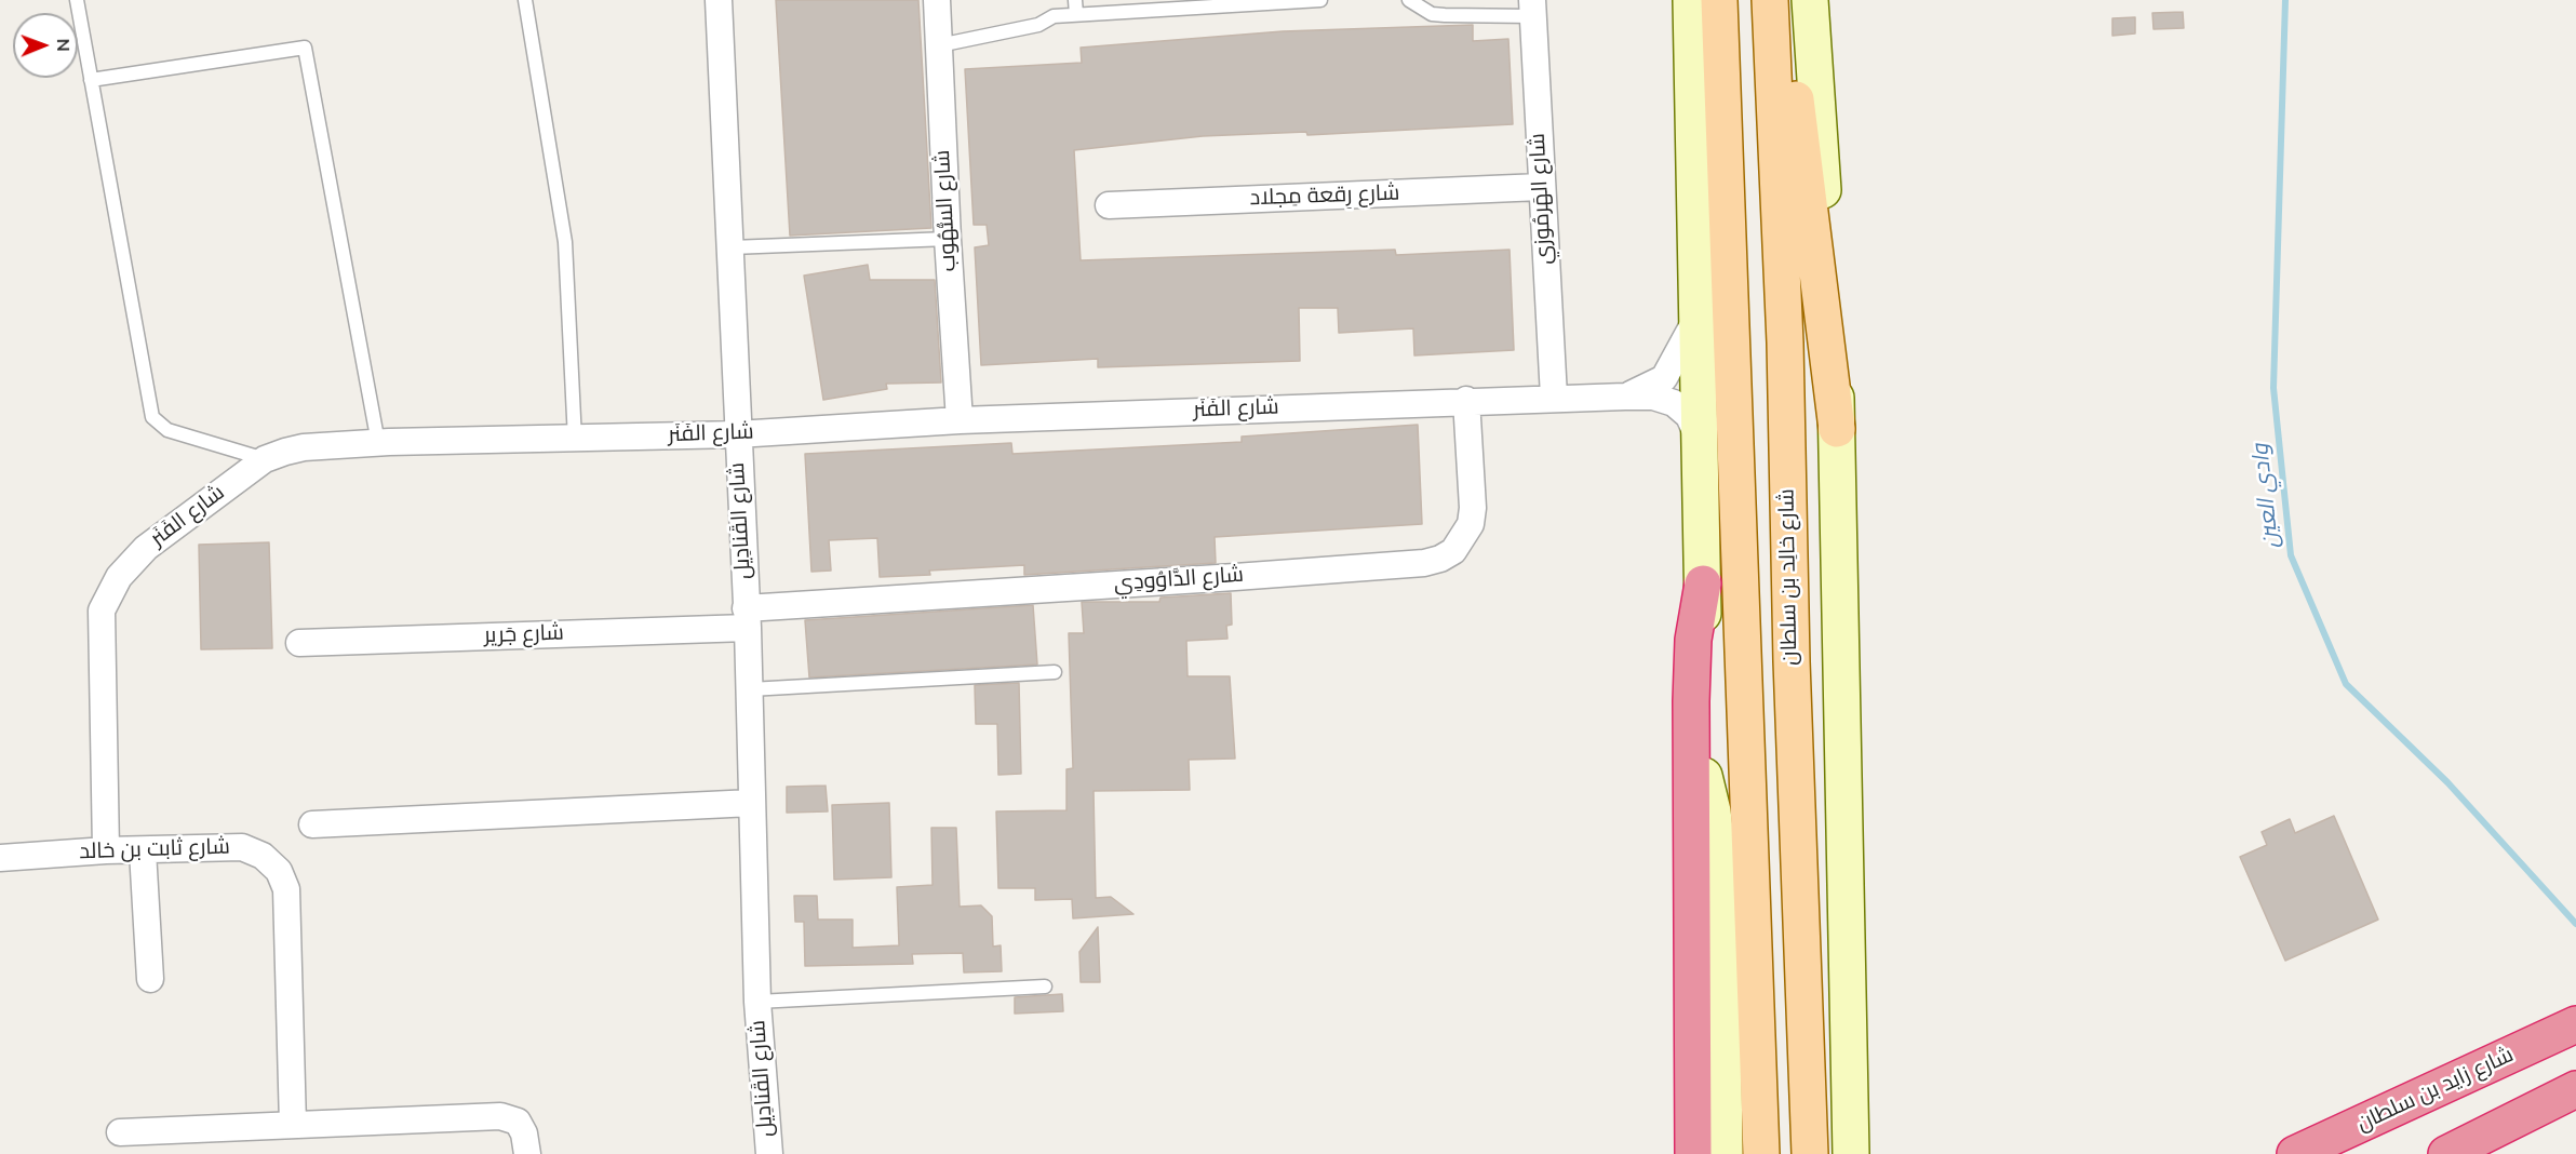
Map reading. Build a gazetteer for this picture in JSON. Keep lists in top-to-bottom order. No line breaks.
{"streets":{"highway":["شارع زايد بن سلطان"],"main road":["شارع خالِد بن سلطان"],"street":["شارع رِقعة مِجلاد","شارع الهَرمُوزي","شارع السُّهُوب","شارع الفَنَر","شارع القَنادِيل","شارع الدَّاوُودِي","شارع جَرير","شارع ثابت بن خالد"]},"crossings":[["شارع رِقعة مِجلاد","شارع الهَرمُوزي"],["شارع الهَرمُوزي","شارع الفَنَر"],["شارع السُّهُوب","شارع الفَنَر"],["شارع الفَنَر","شارع القَنادِيل"],["شارع الفَنَر","شارع الدَّاوُودِي"],["شارع الفَنَر","شارع ثابت بن خالد"],["شارع القَنادِيل","شارع الدَّاوُودِي"],["شارع القَنادِيل","شارع جَرير"],["شارع الدَّاوُودِي","شارع جَرير"]],"water":["وادي العين"],"north":"right"}
